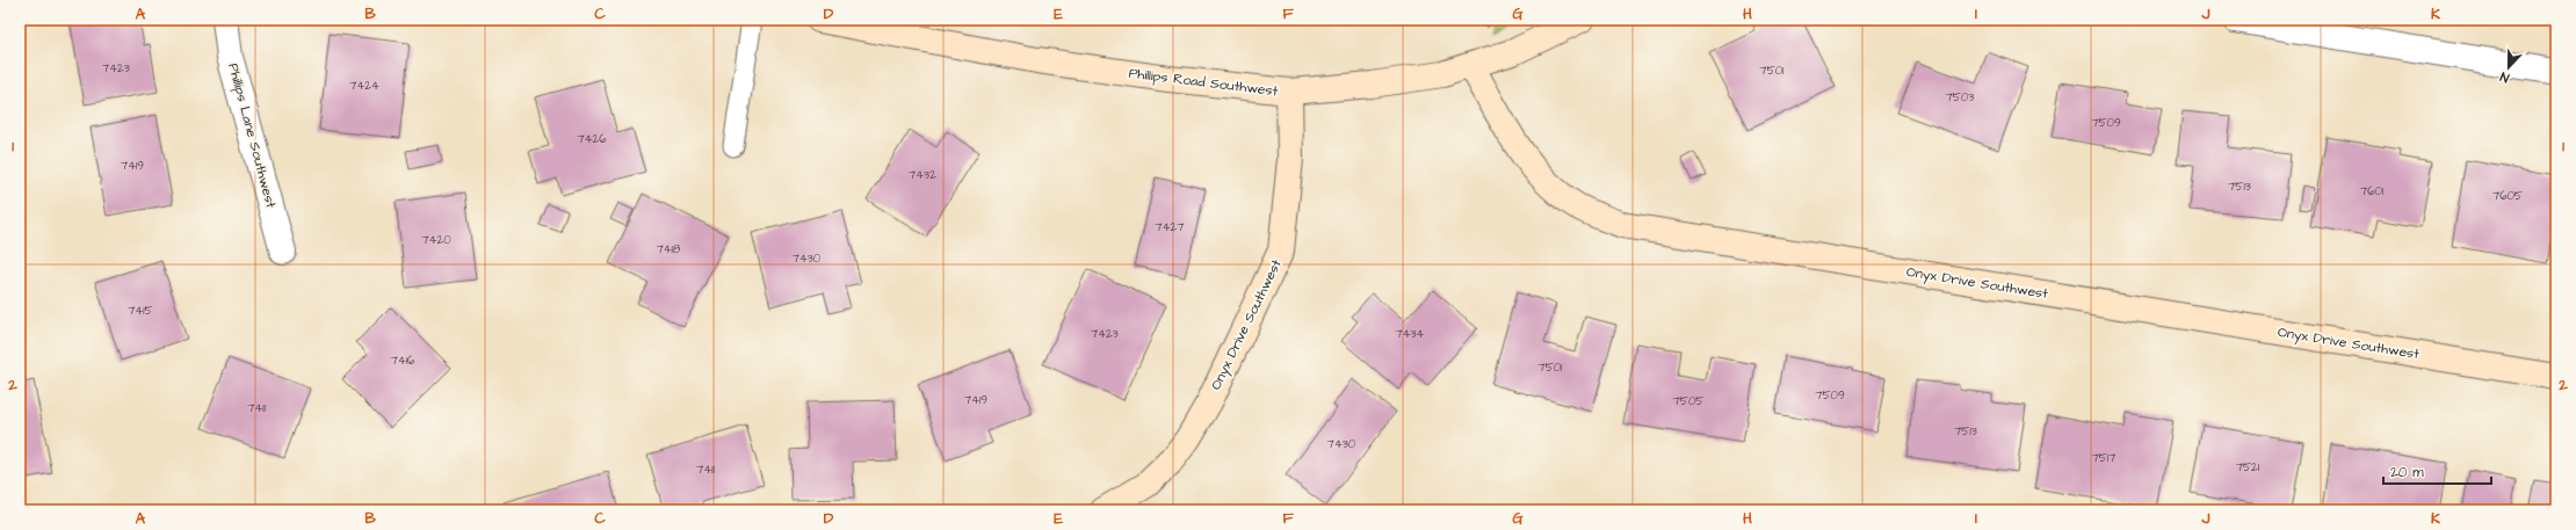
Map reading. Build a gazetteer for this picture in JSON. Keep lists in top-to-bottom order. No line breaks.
{"streets":{"street":["Phillips Road Southwest","Phillips Lane Southwest","Onyx Drive Southwest"]},"crossings":[["Phillips Road Southwest","Onyx Drive Southwest"]],"house_numbers":["7423","7501","7424","7503","7509","7426","7419","7432","7513","7601","7605","7427","7420","7418","7430","7415","7423","7434","7416","7501","7509","7419","7505","7411","7513","7430","7517","7521","7411"],"scale_bar":"20 m","north":"bottom","grid":{"columns":["A","B","C","D","E","F","G","H","I","J","K"],"rows":["1","2"]}}
